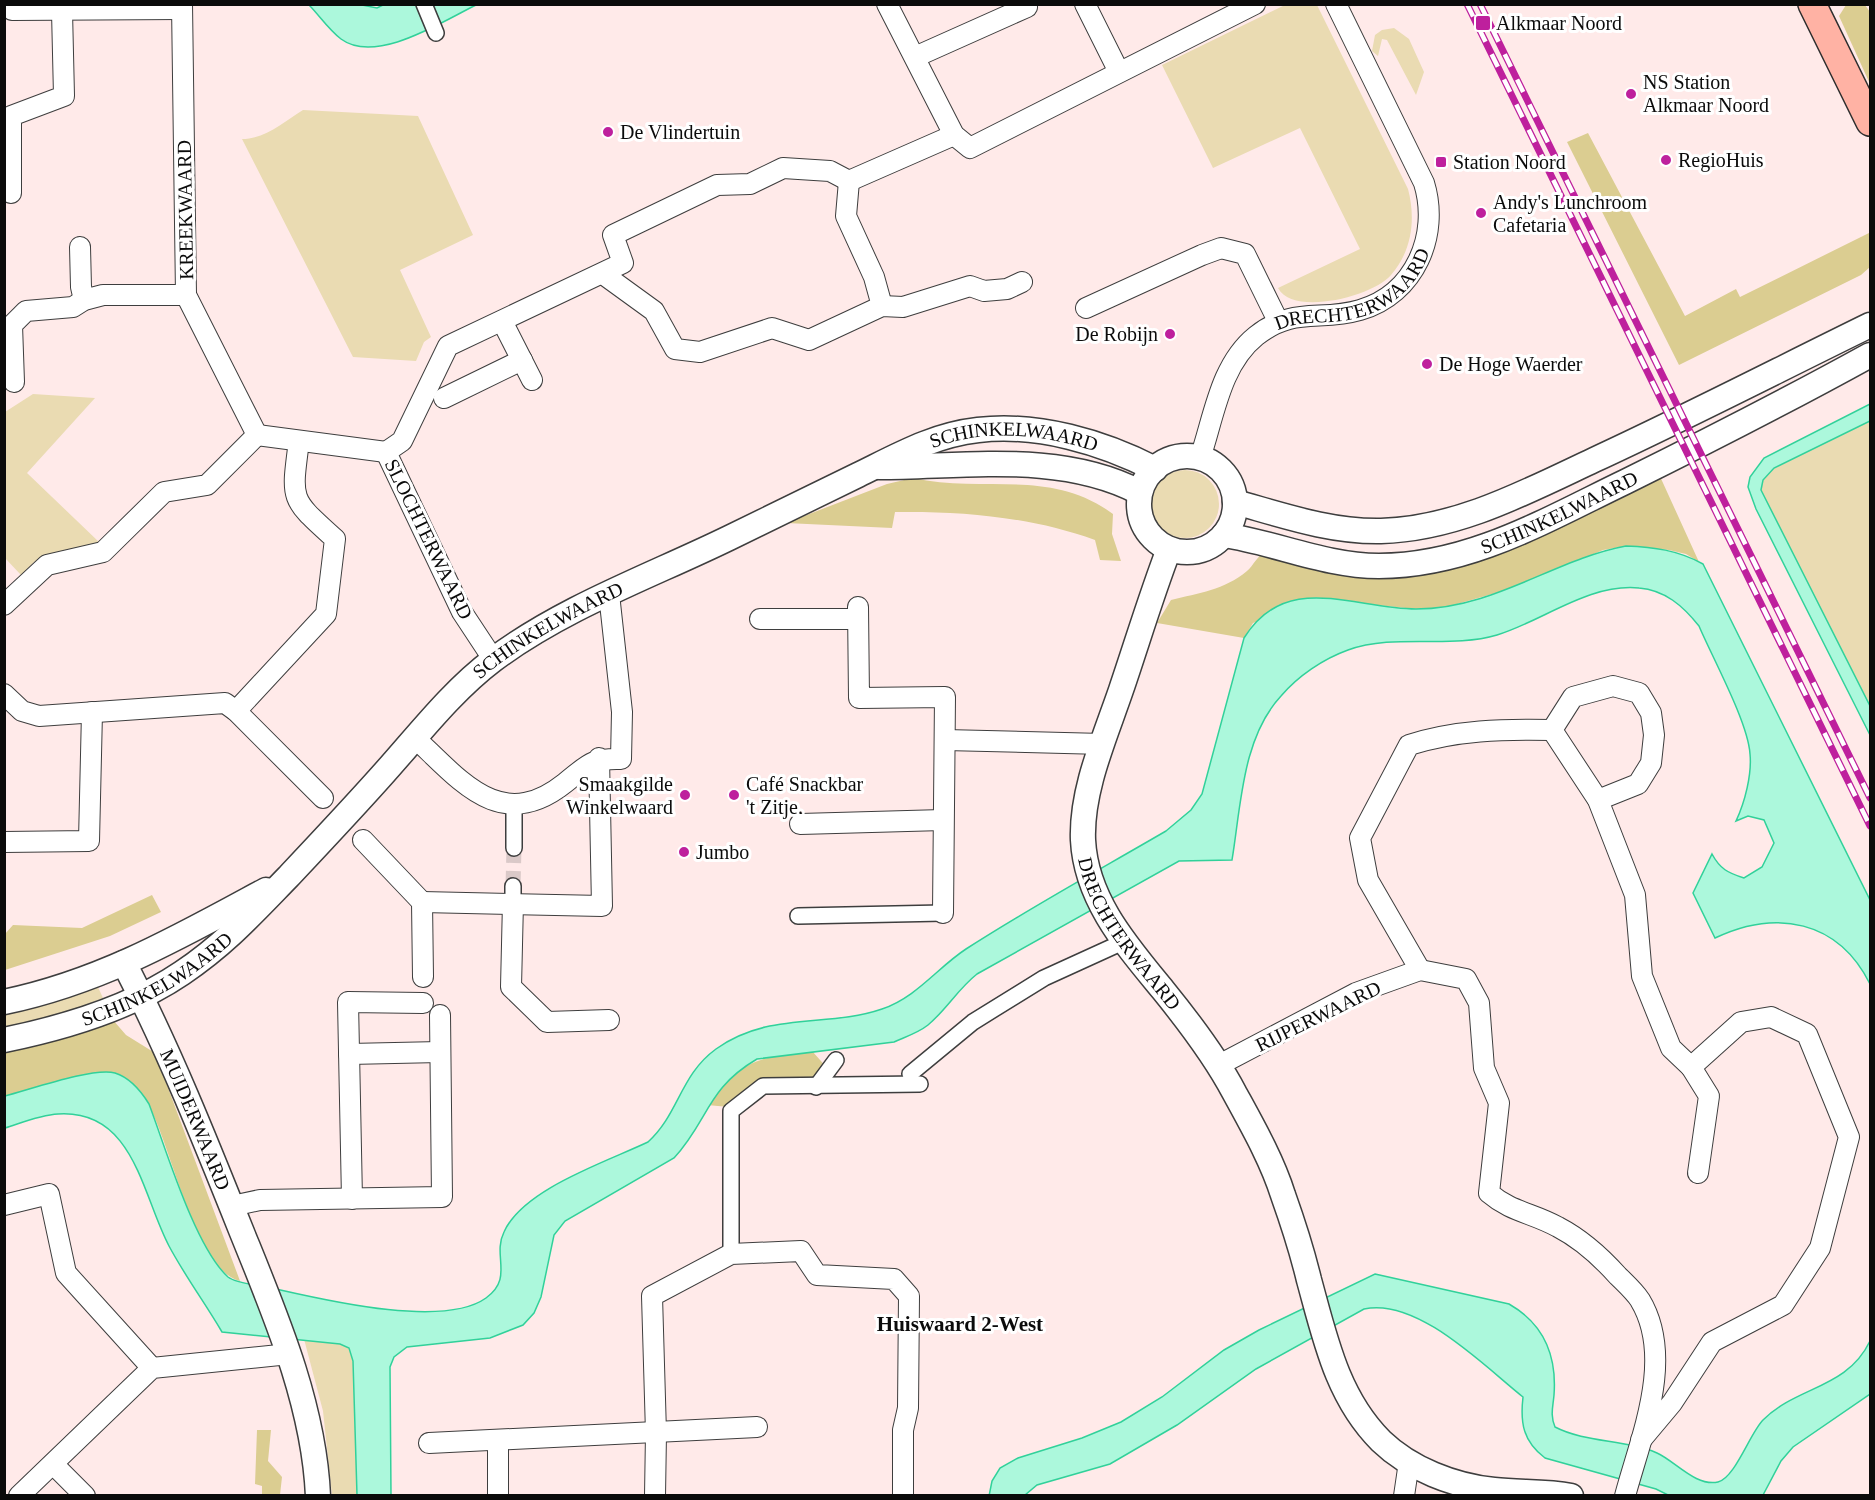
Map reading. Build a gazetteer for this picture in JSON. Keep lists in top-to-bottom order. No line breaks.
{"streets":{"street":["KREEKWAARD","DRECHTERWAARD","SCHINKELWAARD","SLOCHTERWAARD","RIJPERWAARD","MUIDERWAARD"]},"crossings":[["DRECHTERWAARD","SCHINKELWAARD"],["DRECHTERWAARD","RIJPERWAARD"],["SCHINKELWAARD","SLOCHTERWAARD"],["SCHINKELWAARD","MUIDERWAARD"]],"districts":["Huiswaard 2-West"],"places":{"transit":["Alkmaar Noord","Station Noord"],"other":["NS Station Alkmaar Noord","De Vlindertuin","RegioHuis","Andy's Lunchroom Cafetaria","De Robijn","De Hoge Waerder","Smaakgilde Winkelwaard","Café Snackbar 't Zitje.","Jumbo"]}}
